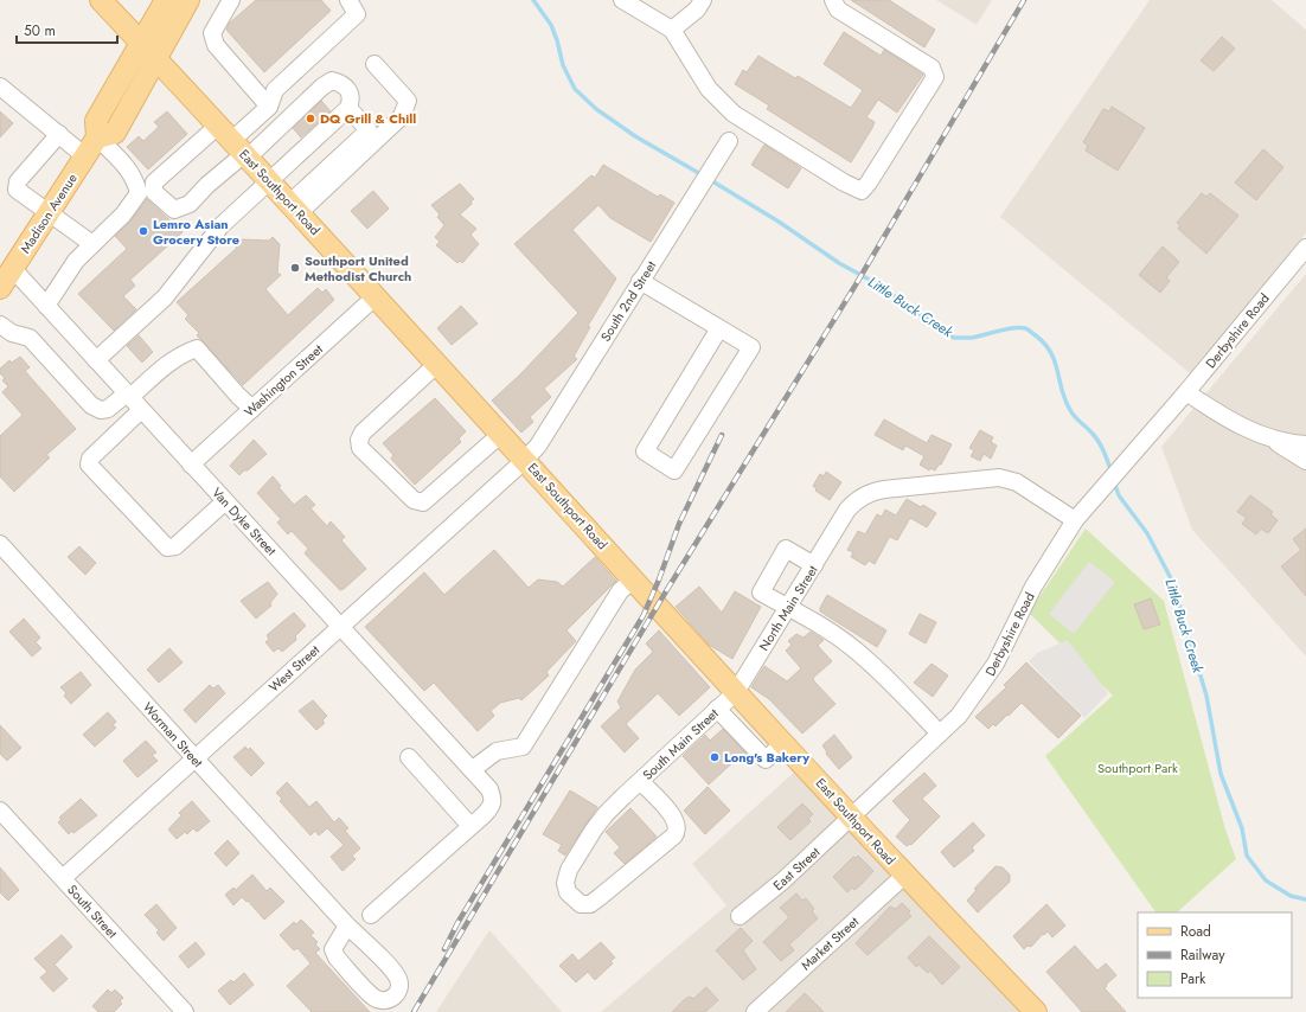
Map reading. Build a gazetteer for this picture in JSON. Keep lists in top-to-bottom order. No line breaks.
{"streets":{"main road":["East Southport Road","Madison Avenue"],"street":["South 2nd Street","Derbyshire Road","Washington Street","Van Dyke Street","North Main Street","West Street","Worman Street","South Main Street","East Street","South Street","Market Street"]},"crossings":[["East Southport Road","Madison Avenue"],["East Southport Road","South 2nd Street"],["East Southport Road","Derbyshire Road"],["East Southport Road","Washington Street"],["East Southport Road","North Main Street"],["East Southport Road","West Street"],["East Southport Road","South Main Street"],["East Southport Road","East Street"],["East Southport Road","Market Street"],["Madison Avenue","Van Dyke Street"],["South 2nd Street","West Street"],["Derbyshire Road","North Main Street"],["Derbyshire Road","East Street"],["Washington Street","Van Dyke Street"],["Van Dyke Street","West Street"],["North Main Street","South Main Street"],["West Street","Worman Street"],["West Street","South Street"]],"water":["Little Buck Creek"],"parks":["Southport Park"],"places":["DQ Grill & Chill","Lemro Asian Grocery Store","Southport United Methodist Church","Long's Bakery"],"legend":["Road","Railway","Park"],"scale_bar":"50 m"}
